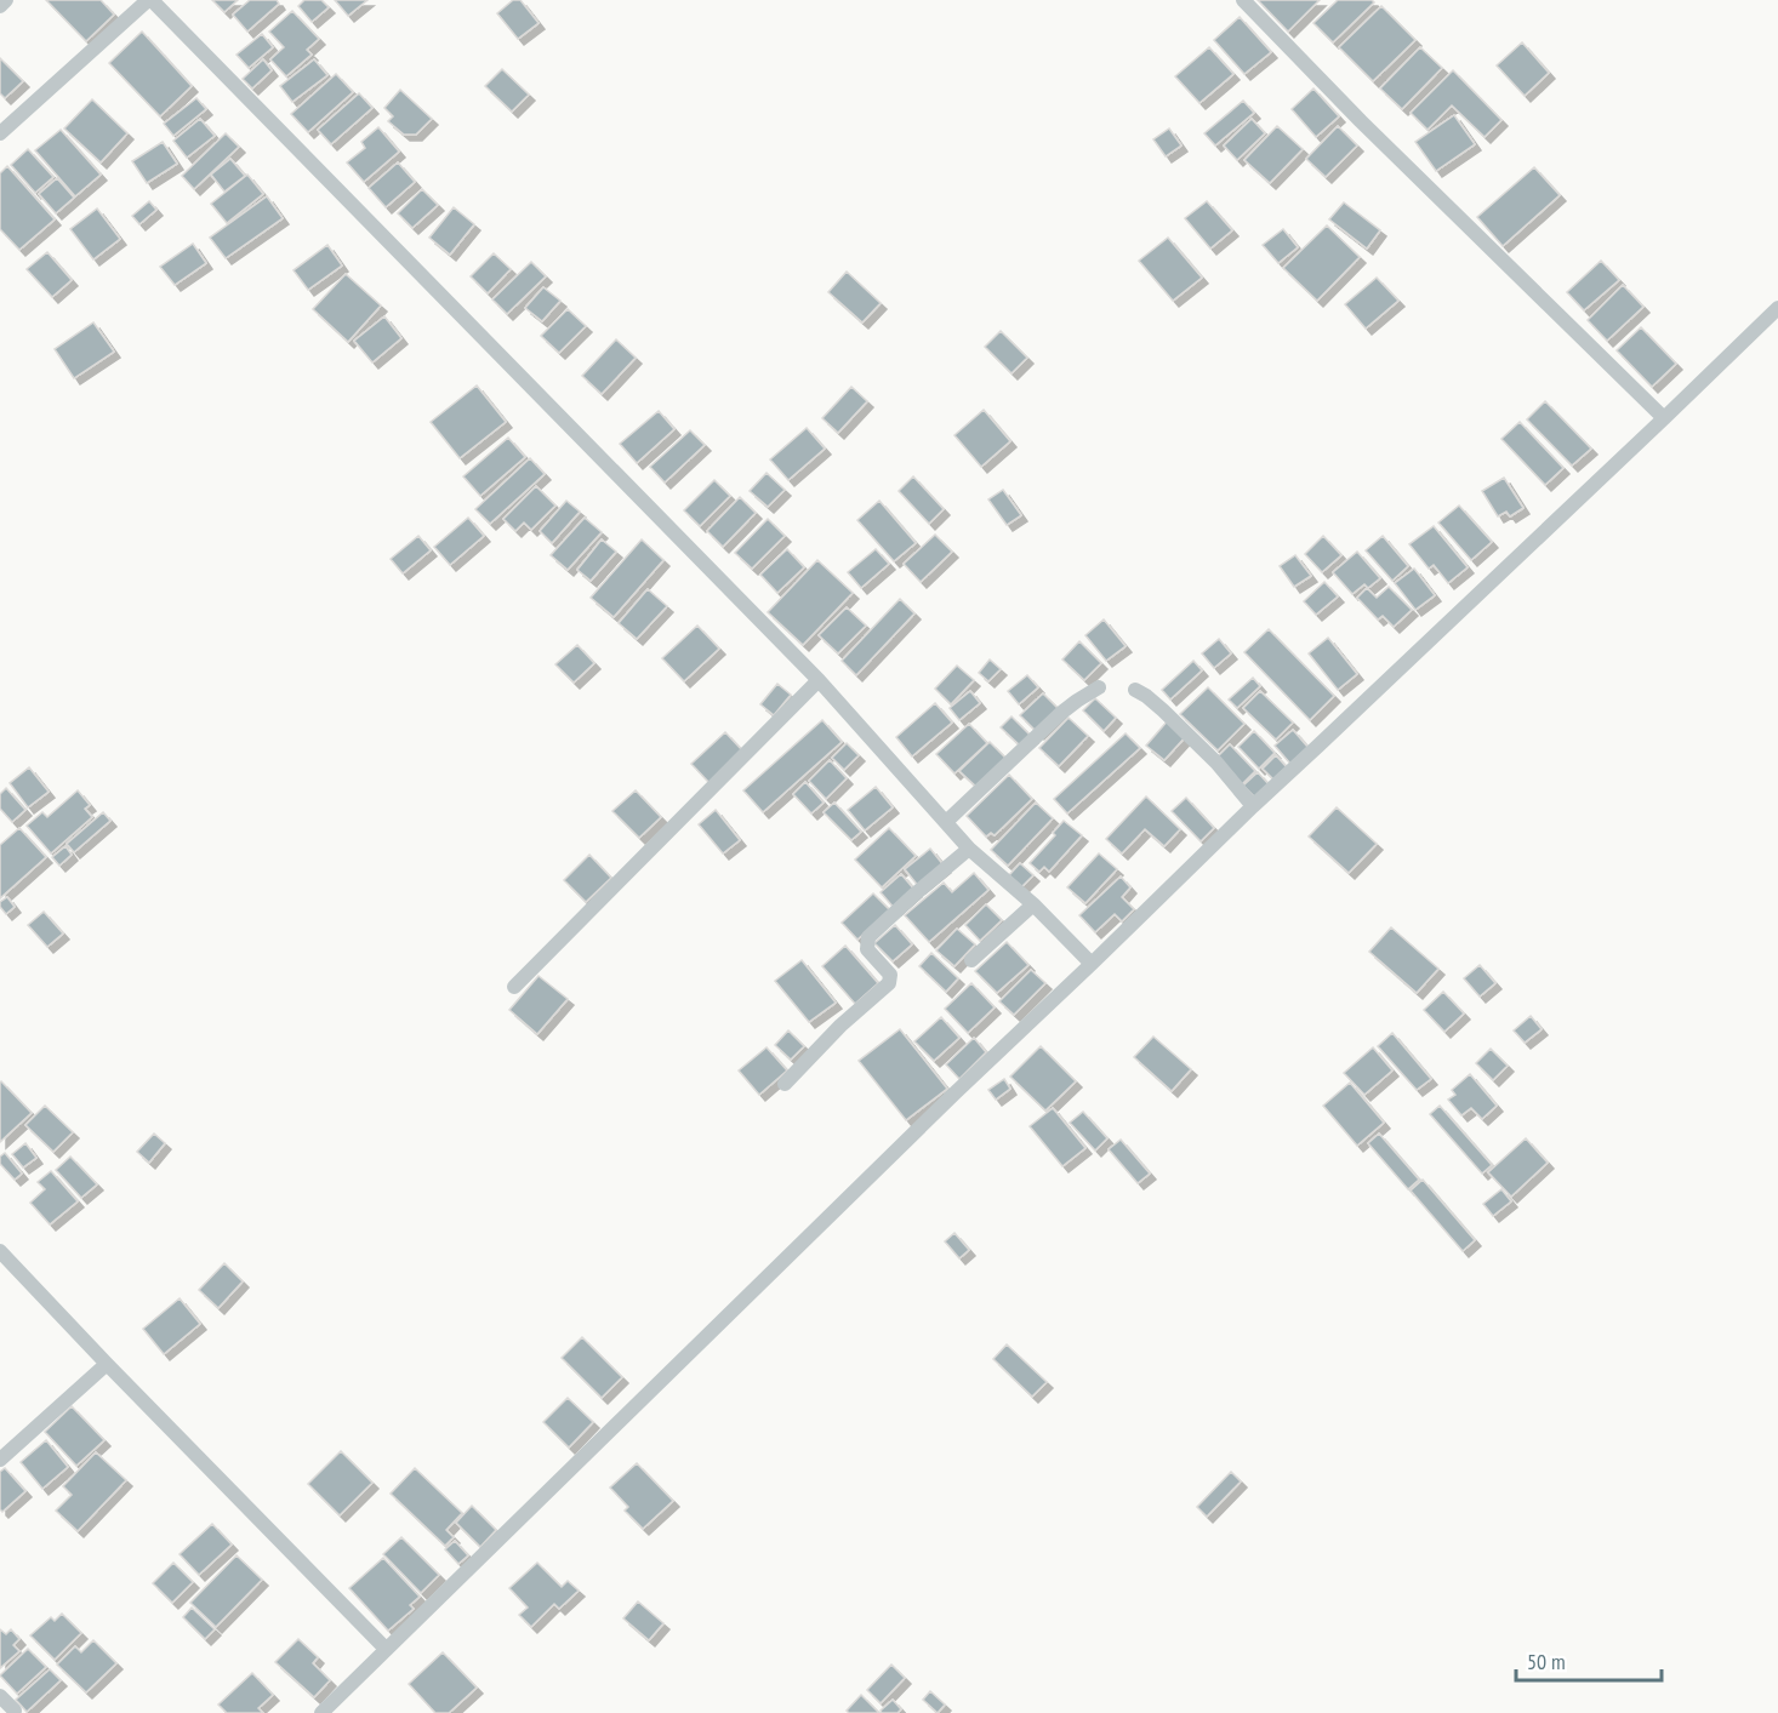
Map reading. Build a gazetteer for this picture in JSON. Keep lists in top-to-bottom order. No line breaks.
{"scale_bar":"50 m"}
